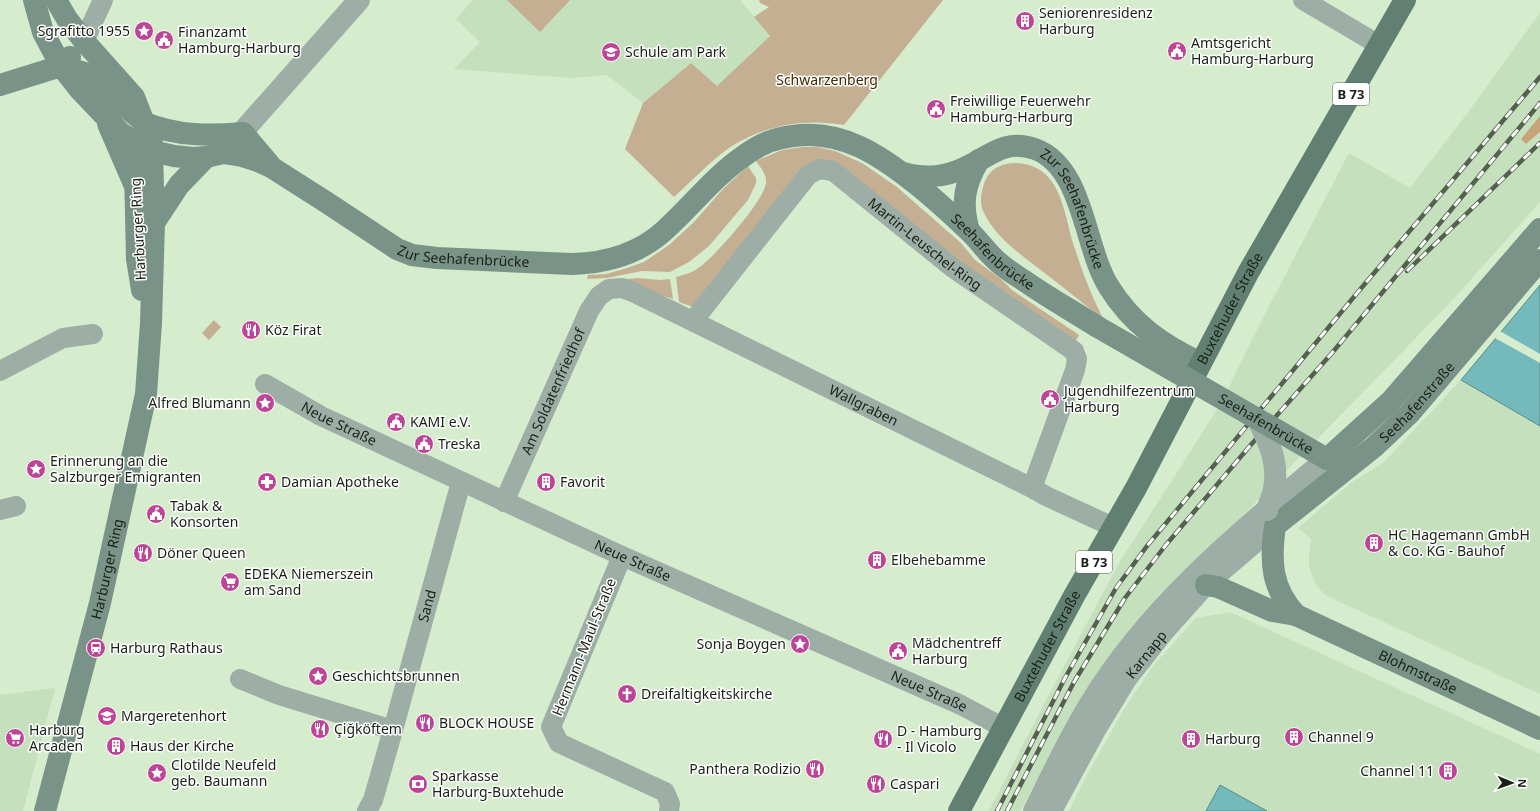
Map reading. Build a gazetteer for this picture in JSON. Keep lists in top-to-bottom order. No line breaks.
{"streets":{"main road":["B 73","Zur Seehafenbrücke","Harburger Ring","Seehafenbrücke","Buxtehuder Straße","Seehafenstraße","Blohmstraße"],"street":["Martin-Leuschel-Ring","Am Soldatenfriedhof","Wallgraben","Neue Straße","Sand","Hermann-Maul-Straße","Karnapp"]},"crossings":[["Zur Seehafenbrücke","Harburger Ring"],["Zur Seehafenbrücke","Seehafenbrücke"],["Zur Seehafenbrücke","Buxtehuder Straße"],["Martin-Leuschel-Ring","Wallgraben"],["Seehafenbrücke","Seehafenstraße"],["Seehafenbrücke","Karnapp"],["Seehafenbrücke","Blohmstraße"],["Buxtehuder Straße","Wallgraben"],["Buxtehuder Straße","Neue Straße"],["Am Soldatenfriedhof","Wallgraben"],["Am Soldatenfriedhof","Neue Straße"],["Seehafenstraße","Karnapp"],["Seehafenstraße","Blohmstraße"],["Neue Straße","Sand"],["Neue Straße","Hermann-Maul-Straße"],["Karnapp","Blohmstraße"]],"parks":["Schwarzenberg"],"places":{"building":["Seniorenresidenz Harburg","Favorit","HC Hagemann GmbH & Co. KG - Bauhof","Elbehebamme","Channel 9","Harburg","Haus der Kirche","Channel 11"],"place":["Sgrafitto 1955","Alfred Blumann","Erinnerung an die Salzburger Emigranten","Sonja Boygen","Geschichtsbrunnen","Clotilde Neufeld geb. Baumann"],"public building":["Finanzamt Hamburg-Harburg","Amtsgericht Hamburg-Harburg","Freiwillige Feuerwehr Hamburg-Harburg","Jugendhilfezentrum Harburg","KAMI e.V.","Treska","Tabak & Konsorten","Mädchentreff Harburg"],"school or university":["Schule am Park","Margeretenhort"],"restaurant":["Köz Firat","Döner Queen","BLOCK HOUSE","Çiğköftem","D - Hamburg - Il Vicolo","Panthera Rodizio","Caspari"],"pharmacy":["Damian Apotheke"],"supermarket":["EDEKA Niemerszein am Sand","Harburg Arcaden"],"station":["Harburg Rathaus"],"church":["Dreifaltigkeitskirche"],"bank":["Sparkasse Harburg-Buxtehude"]},"north":"right"}
